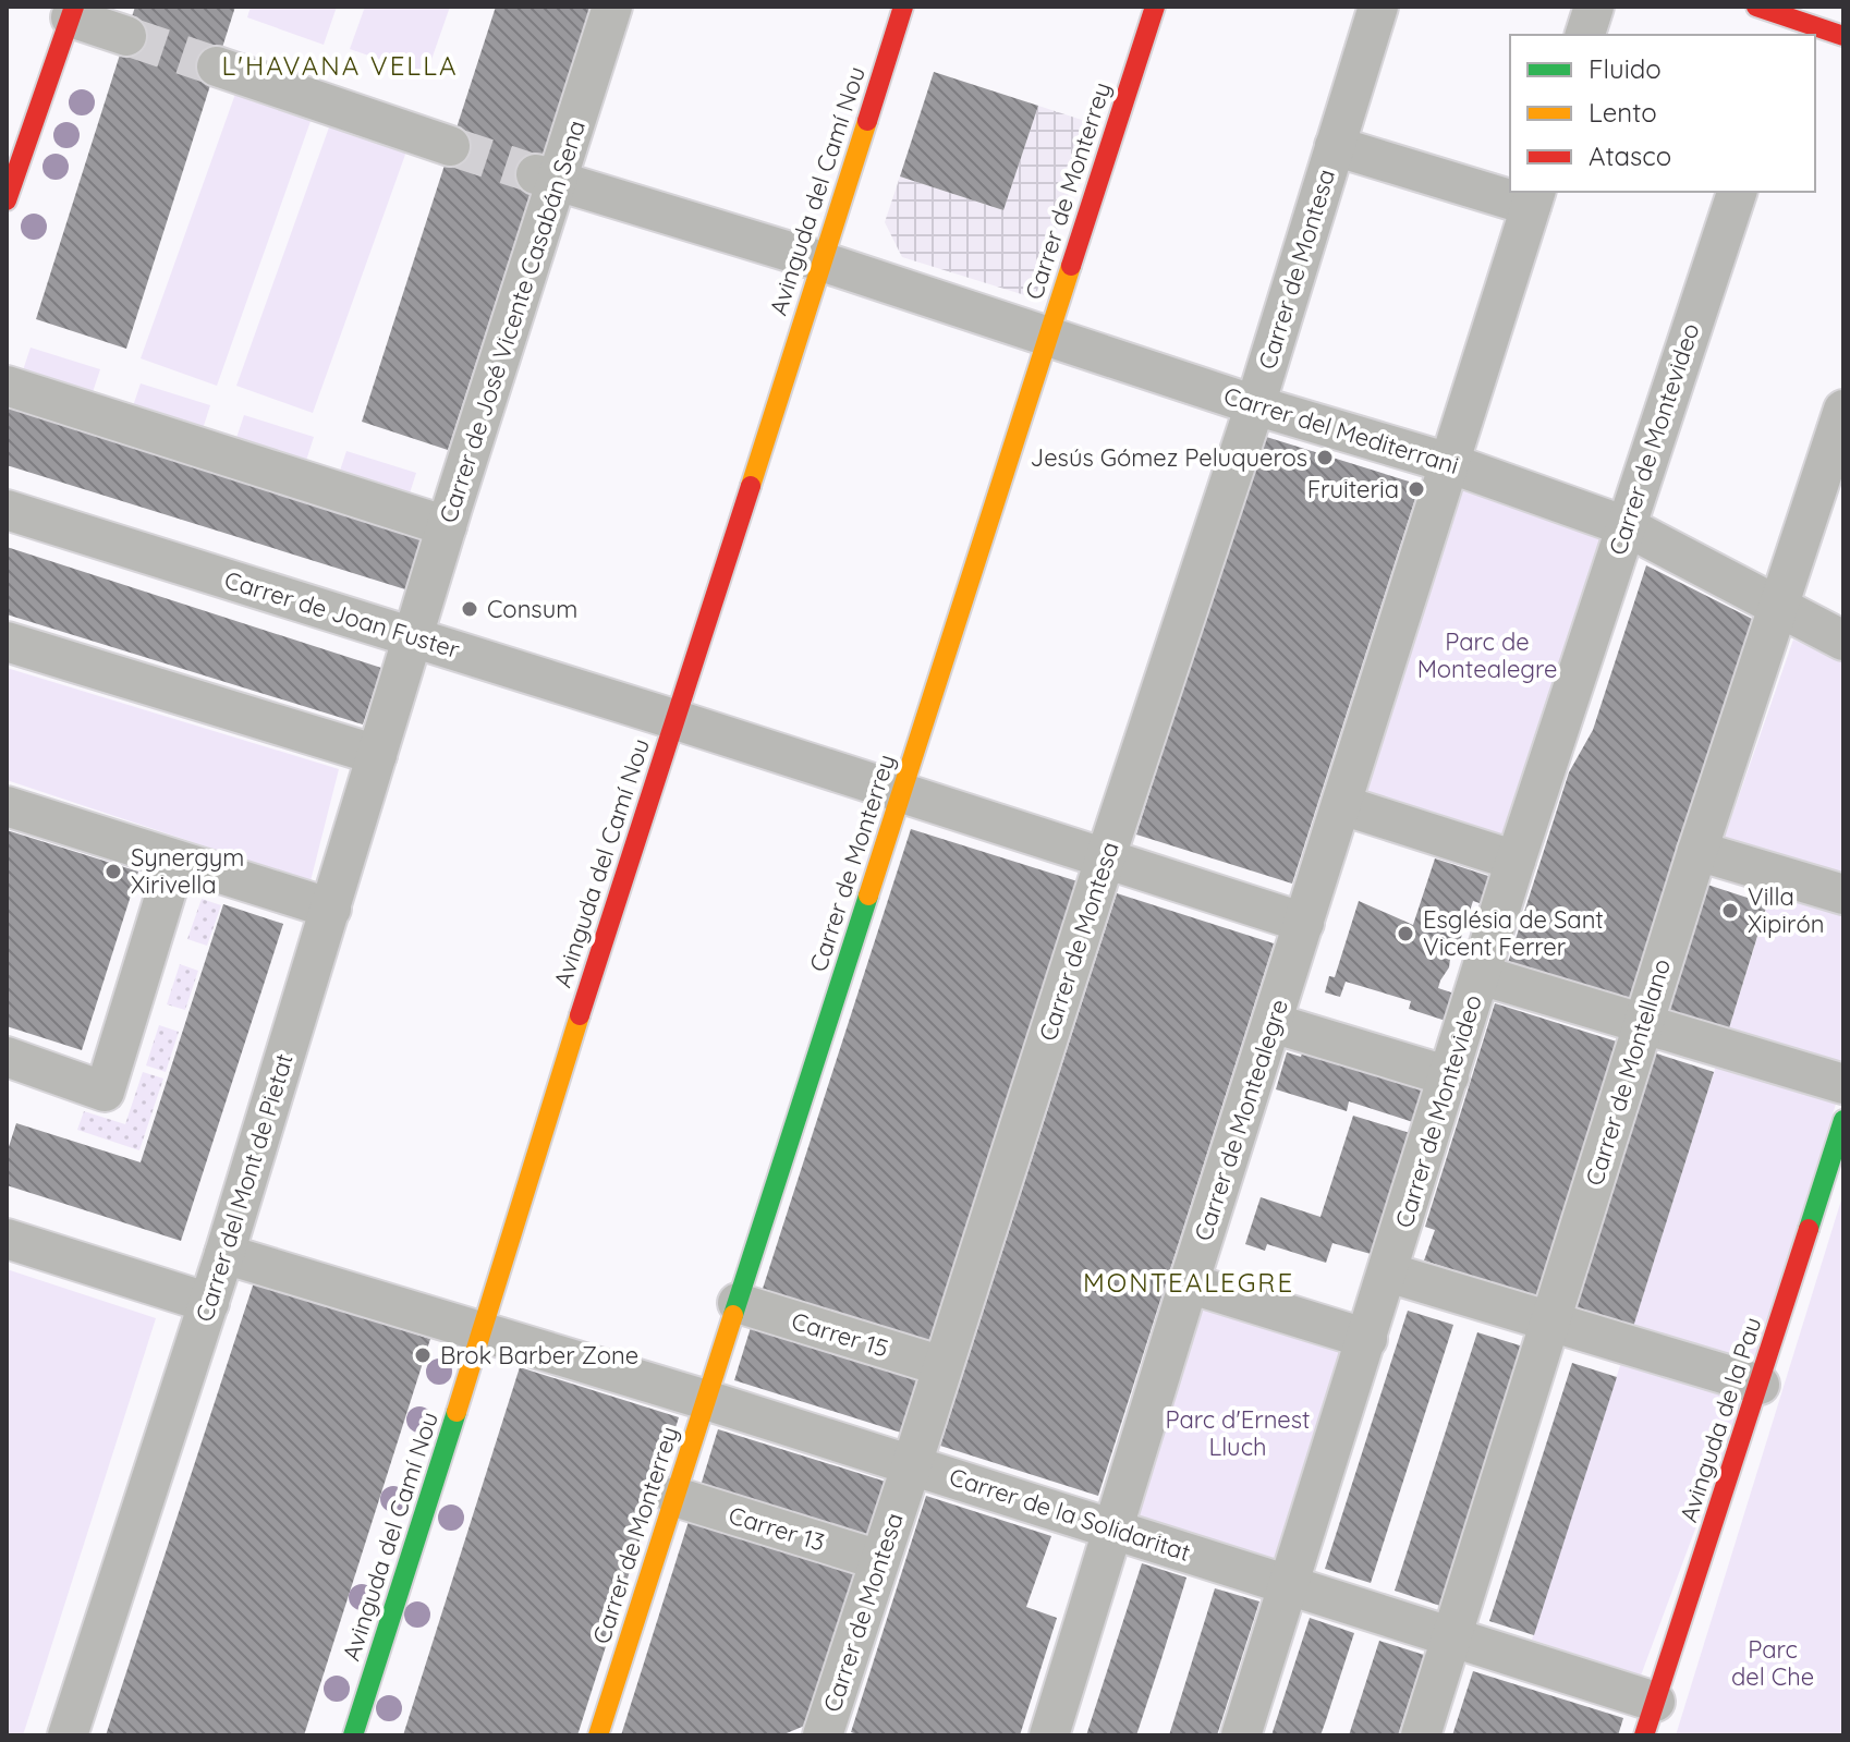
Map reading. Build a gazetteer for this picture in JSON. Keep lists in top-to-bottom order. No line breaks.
{"streets":{"street":["Avinguda del Camí Nou","Carrer de Monterrey","Carrer de Montesa","Carrer de José Vicente Casabán Sena","Carrer del Mediterrani","Carrer de Montevideo","Carrer de Joan Fuster","Carrer de Montellano","Carrer de Montealegre","Carrer del Mont de Pietat","Carrer 15","Avinguda de la Pau","Carrer de la Solidaritat","Carrer 13"]},"crossings":[["Avinguda del Camí Nou","Carrer del Mediterrani"],["Avinguda del Camí Nou","Carrer de Joan Fuster"],["Avinguda del Camí Nou","Carrer de la Solidaritat"],["Carrer de Monterrey","Carrer del Mediterrani"],["Carrer de Monterrey","Carrer de Joan Fuster"],["Carrer de Monterrey","Carrer 15"],["Carrer de Monterrey","Carrer de la Solidaritat"],["Carrer de Monterrey","Carrer 13"],["Carrer de Montesa","Carrer del Mediterrani"],["Carrer de Montesa","Carrer de Joan Fuster"],["Carrer de Montesa","Carrer de Montealegre"],["Carrer de Montesa","Carrer 15"],["Carrer de Montesa","Carrer de la Solidaritat"],["Carrer de Montesa","Carrer 13"],["Carrer de José Vicente Casabán Sena","Carrer del Mediterrani"],["Carrer de José Vicente Casabán Sena","Carrer de Joan Fuster"],["Carrer de José Vicente Casabán Sena","Carrer del Mont de Pietat"],["Carrer del Mediterrani","Carrer de Montevideo"],["Carrer del Mediterrani","Carrer de Montellano"],["Carrer del Mediterrani","Carrer de Montealegre"],["Carrer de Montevideo","Carrer de la Solidaritat"],["Carrer de Joan Fuster","Carrer de Montealegre"],["Carrer de Joan Fuster","Carrer del Mont de Pietat"],["Carrer de Montellano","Carrer de la Solidaritat"],["Carrer de Montealegre","Carrer de la Solidaritat"],["Carrer del Mont de Pietat","Carrer de la Solidaritat"],["Avinguda de la Pau","Carrer de la Solidaritat"]],"districts":["L'HAVANA VELLA","MONTEALEGRE"],"parks":["Parc de Montealegre","Parc d'Ernest Lluch","Parc del Che"],"places":["Jesús Gómez Peluqueros","Fruiteria","Consum","Synergym Xirivella","Villa Xipirón","Església de Sant Vicent Ferrer","Brok Barber Zone"],"legend":["Fluido","Lento","Atasco"]}
